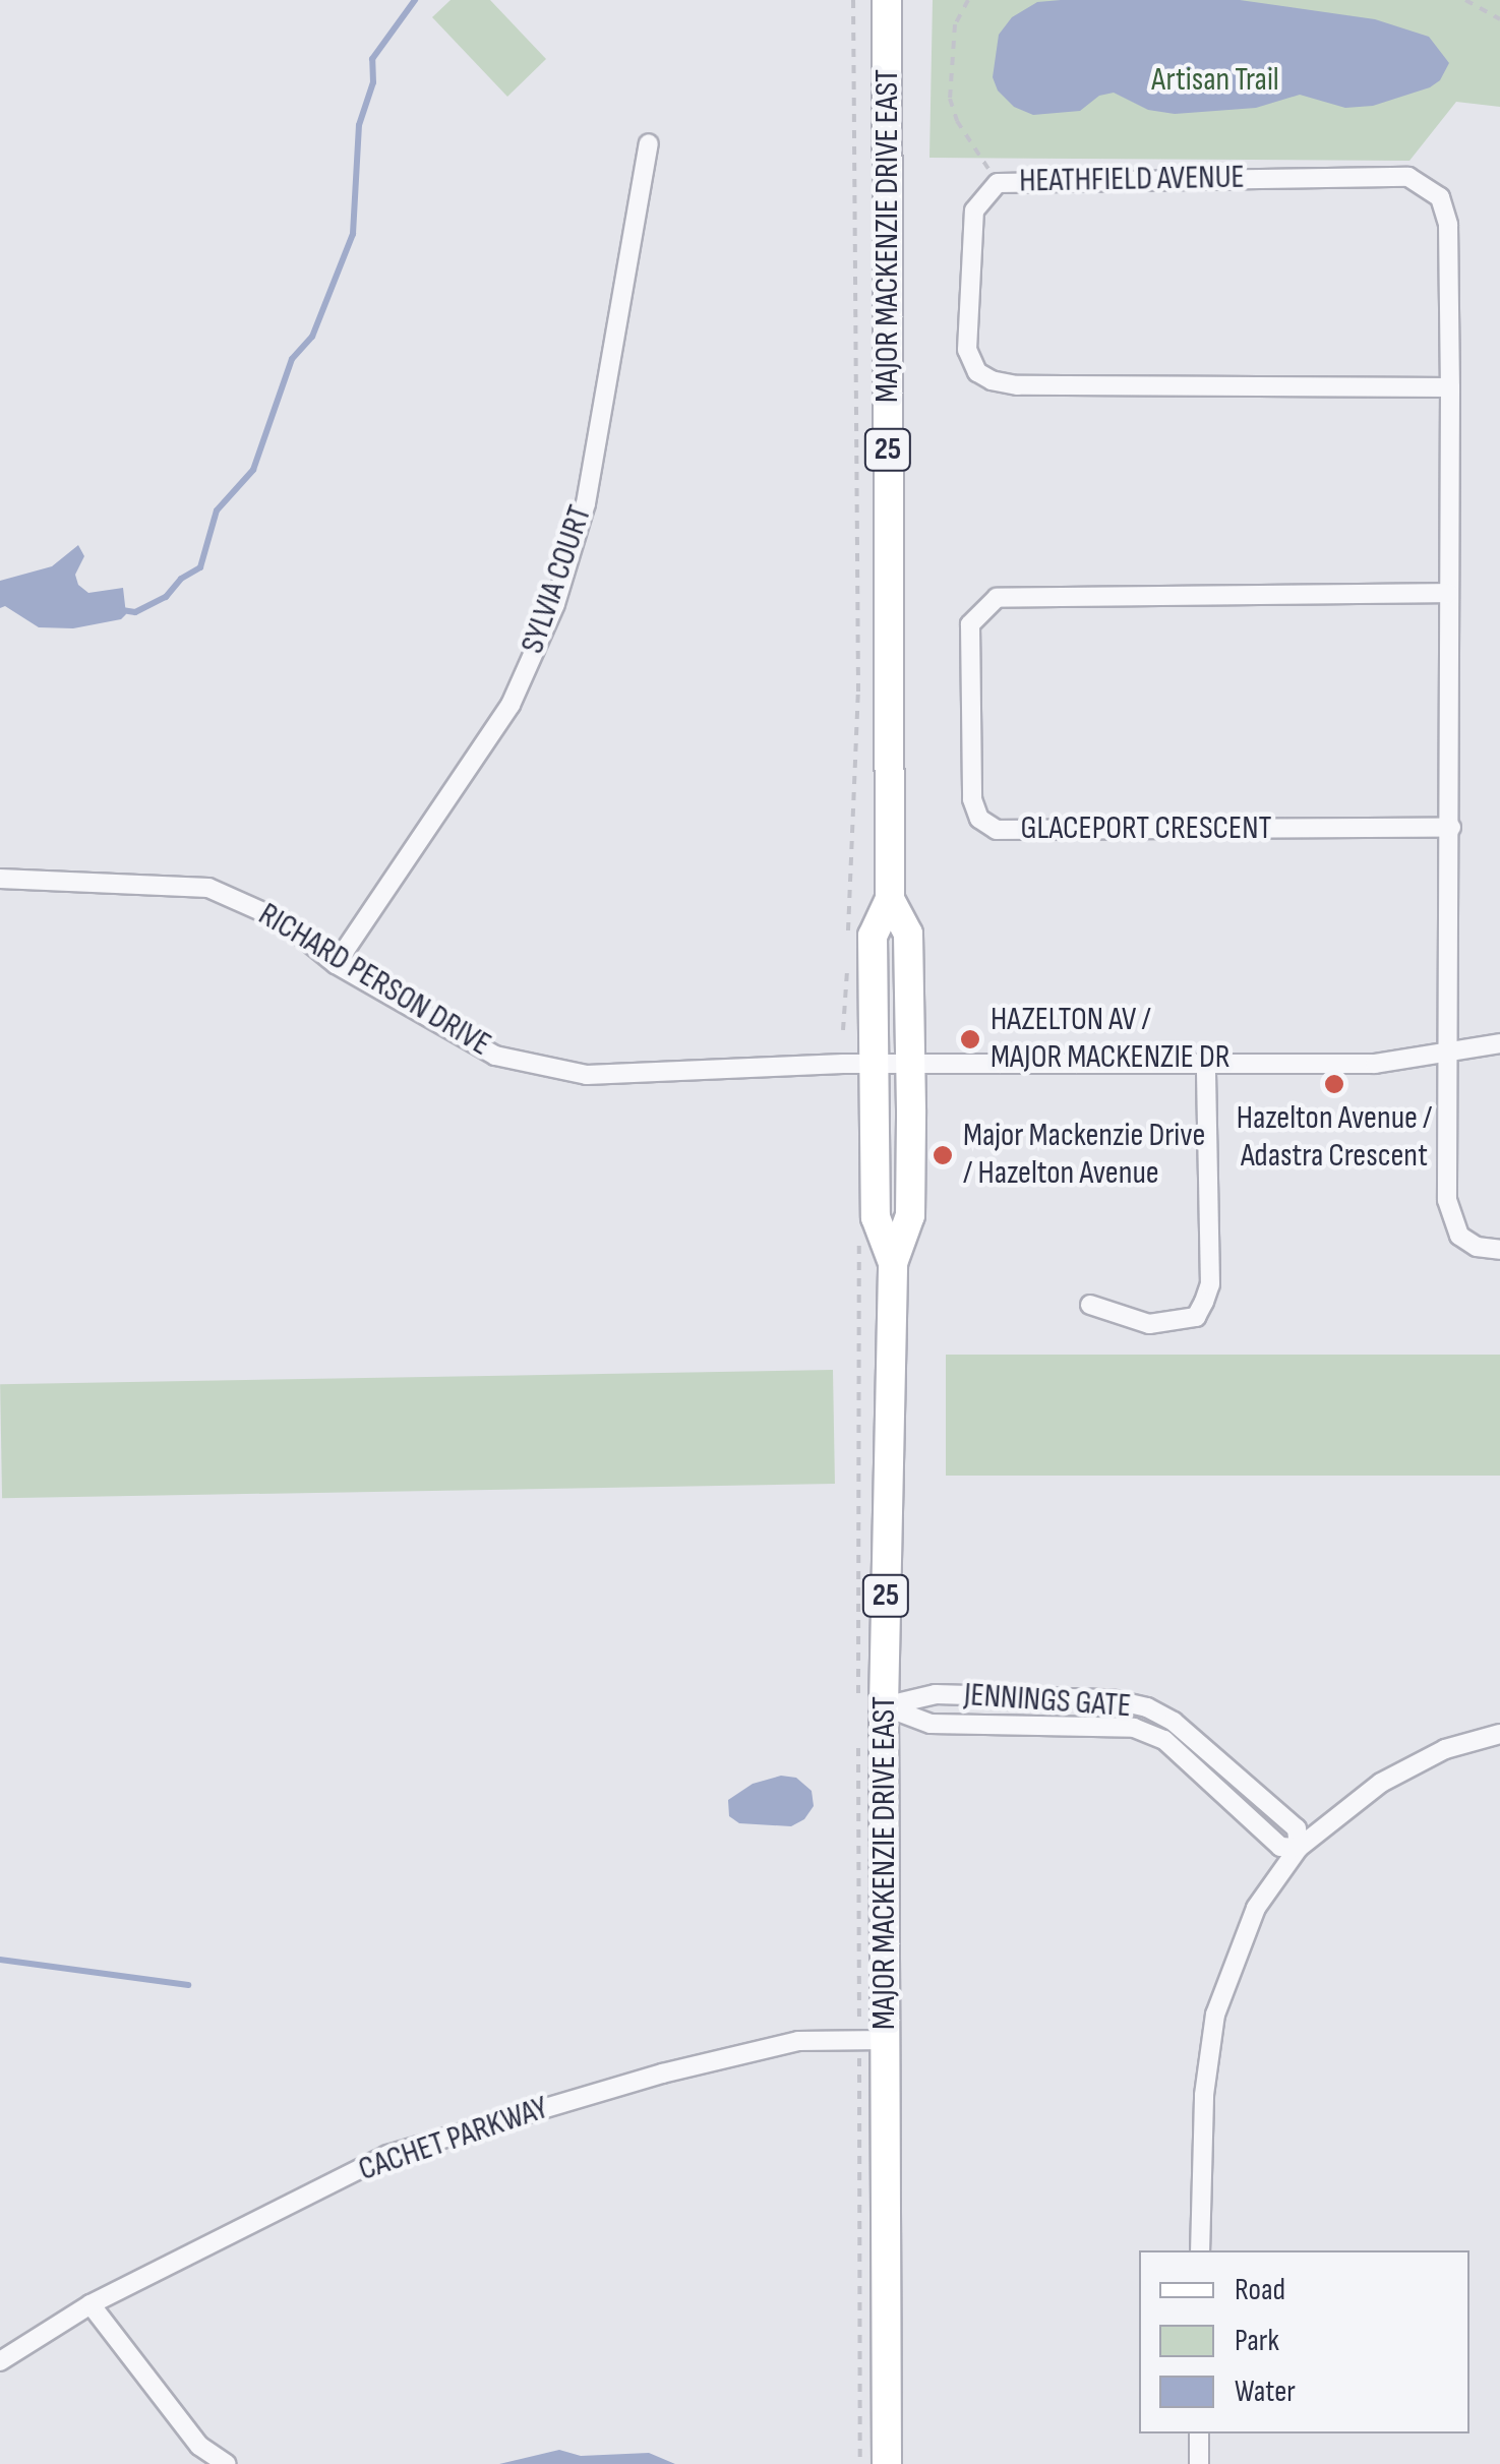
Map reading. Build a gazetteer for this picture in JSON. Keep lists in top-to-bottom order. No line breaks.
{"streets":{"main road":["MAJOR MACKENZIE DRIVE EAST","25"],"street":["HEATHFIELD AVENUE","SYLVIA COURT","GLACEPORT CRESCENT","RICHARD PERSON DRIVE","JENNINGS GATE","CACHET PARKWAY"]},"crossings":[["HEATHFIELD AVENUE","GLACEPORT CRESCENT"],["HEATHFIELD AVENUE","RICHARD PERSON DRIVE"],["MAJOR MACKENZIE DRIVE EAST","RICHARD PERSON DRIVE"],["MAJOR MACKENZIE DRIVE EAST","JENNINGS GATE"],["MAJOR MACKENZIE DRIVE EAST","CACHET PARKWAY"],["SYLVIA COURT","RICHARD PERSON DRIVE"]],"parks":["Artisan Trail"],"places":["HAZELTON AV / MAJOR MACKENZIE DR","Hazelton Avenue / Adastra Crescent","Major Mackenzie Drive / Hazelton Avenue"],"legend":["Road","Park","Water"]}
